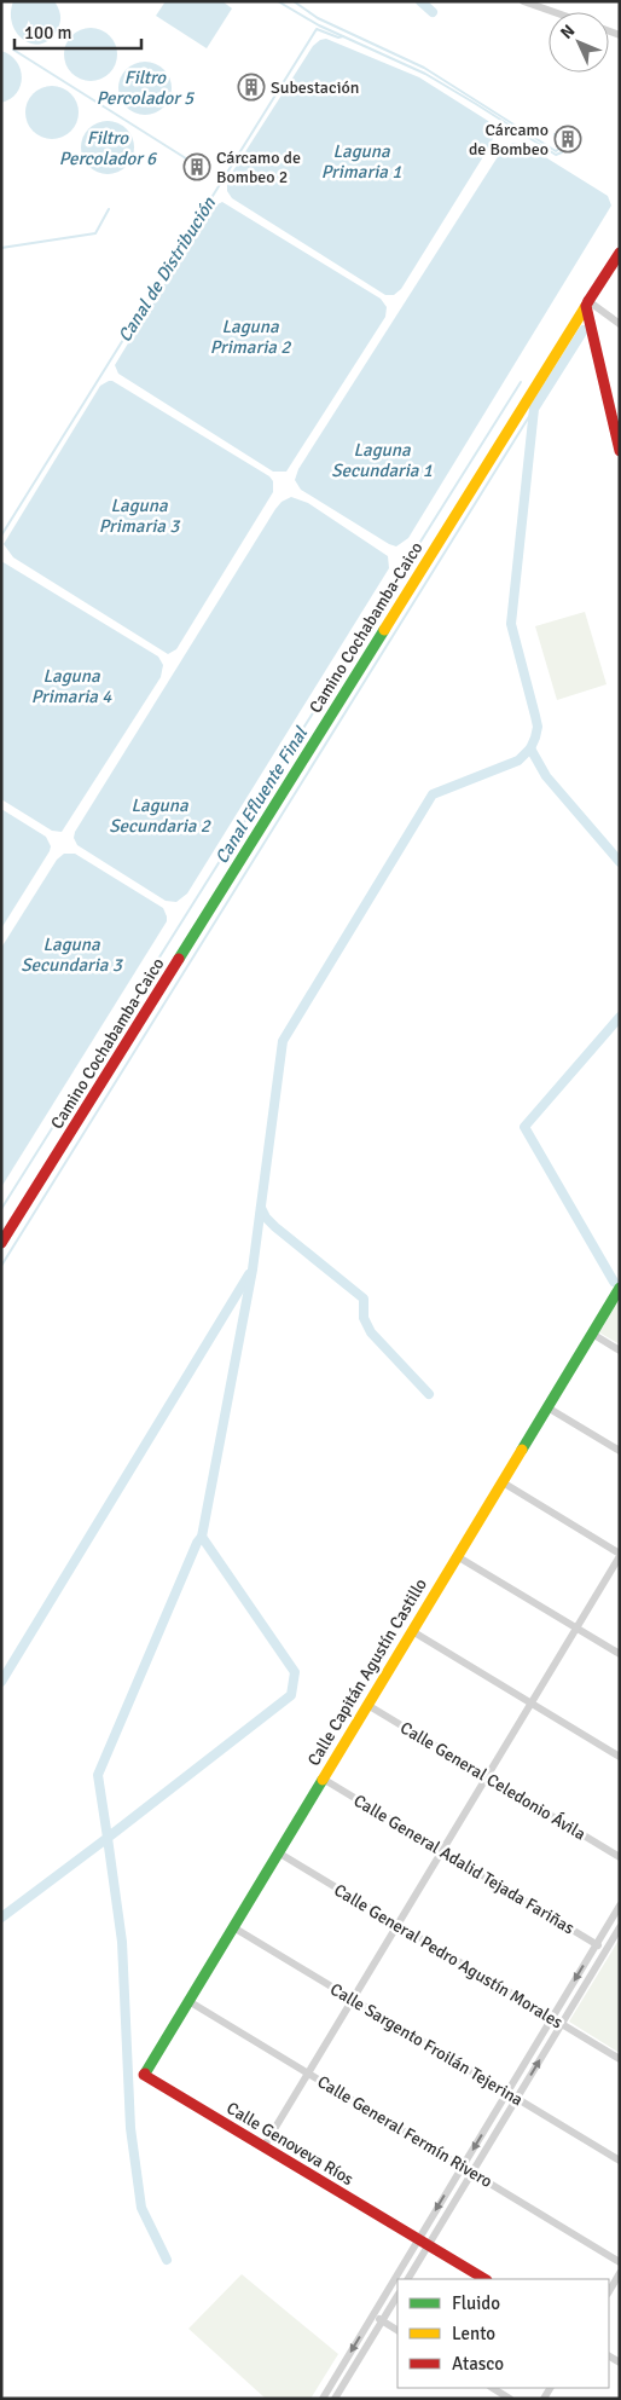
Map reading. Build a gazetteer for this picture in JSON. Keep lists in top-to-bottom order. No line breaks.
{"streets":{"street":["Camino Cochabamba-Caico","Calle Capitán Agustín Castillo","Calle General Celedonio Ávila","Calle General Adalid Tejada Fariñas","Calle General Pedro Agustín Morales","Calle Sargento Froilán Tejerina","Calle General Fermín Rivero","Calle Genoveva Ríos"]},"crossings":[["Calle Capitán Agustín Castillo","Calle General Celedonio Ávila"],["Calle Capitán Agustín Castillo","Calle General Adalid Tejada Fariñas"],["Calle Capitán Agustín Castillo","Calle General Pedro Agustín Morales"],["Calle Capitán Agustín Castillo","Calle Sargento Froilán Tejerina"],["Calle Capitán Agustín Castillo","Calle General Fermín Rivero"],["Calle Capitán Agustín Castillo","Calle Genoveva Ríos"]],"water":["Filtro Percolador 5","Filtro Percolador 6","Laguna Primaria 1","Canal de Distribución","Laguna Primaria 2","Laguna Secundaria 1","Laguna Primaria 3","Laguna Primaria 4","Canal Efluente Final","Laguna Secundaria 2","Laguna Secundaria 3"],"places":{"building":["Subestación","Cárcamo de Bombeo","Cárcamo de Bombeo 2"]},"legend":["Fluido","Lento","Atasco"],"scale_bar":"100 m","north":"top left"}
